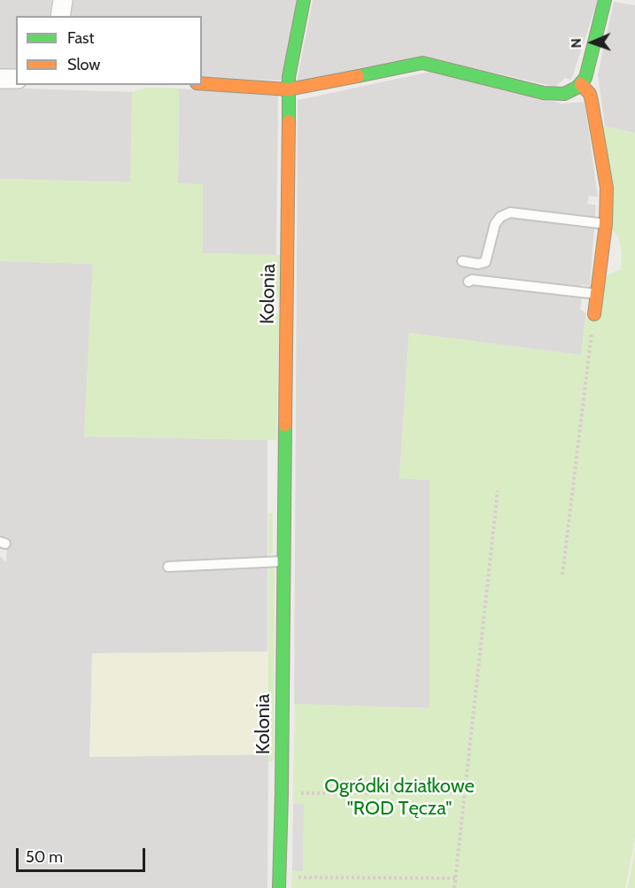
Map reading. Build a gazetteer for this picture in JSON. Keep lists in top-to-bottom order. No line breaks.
{"streets":{"street":["Kolonia"]},"parks":["Ogródki działkowe \"ROD Tęcza\""],"legend":["Fast","Slow"],"scale_bar":"50 m","north":"left"}
